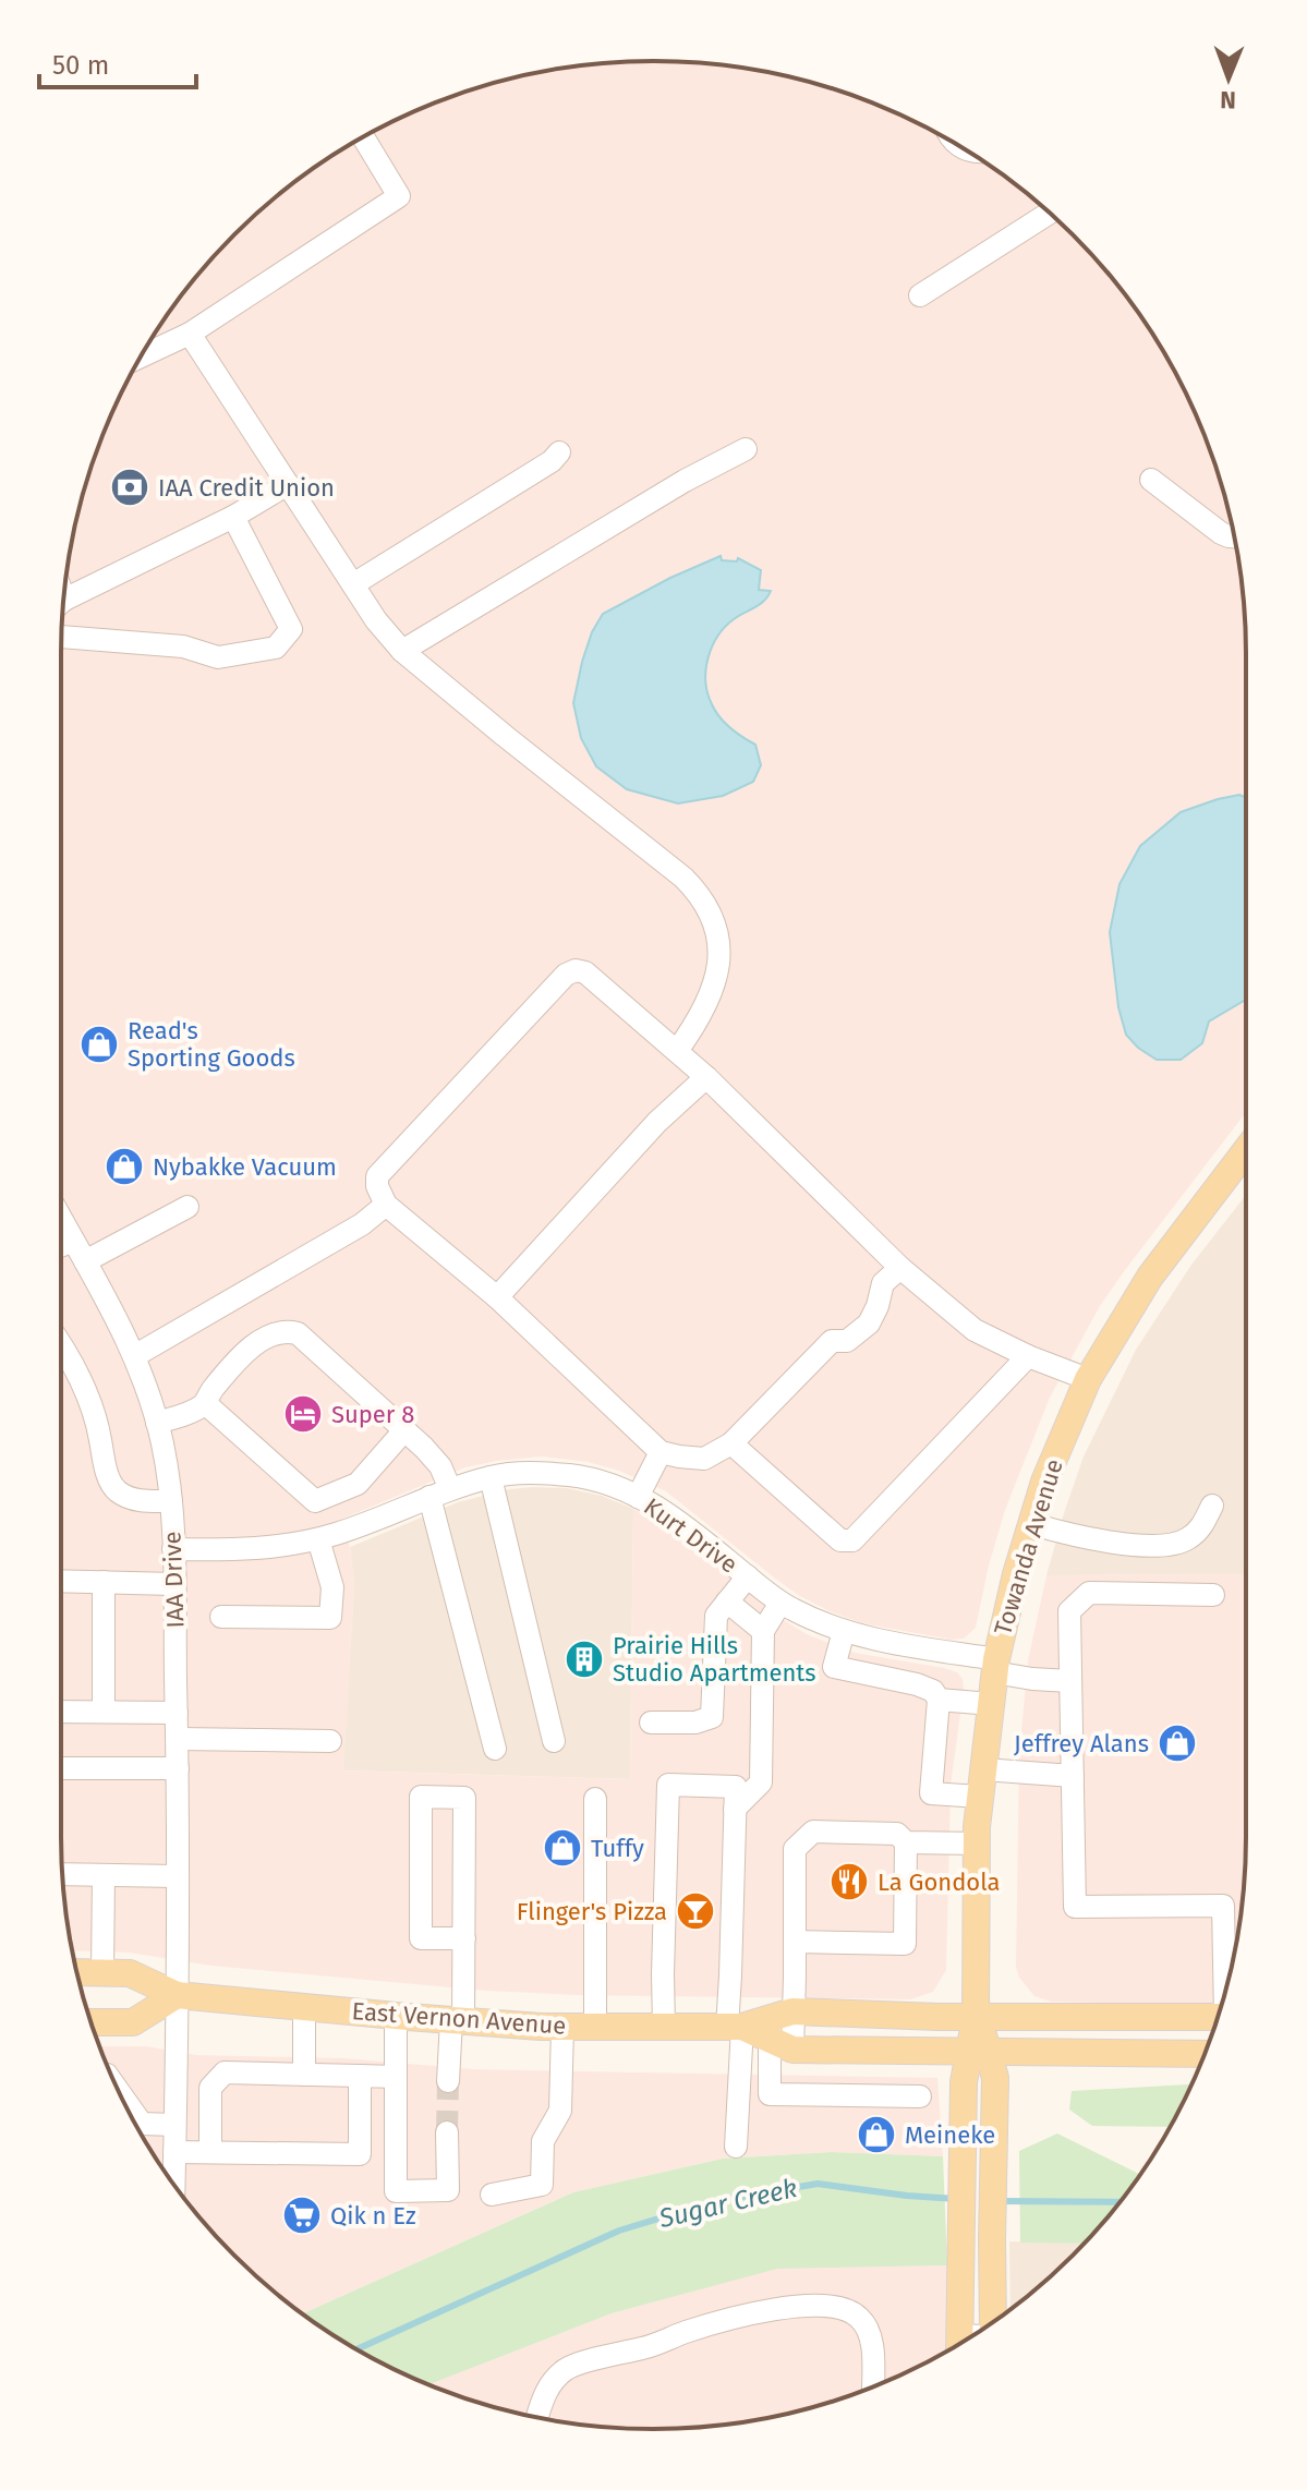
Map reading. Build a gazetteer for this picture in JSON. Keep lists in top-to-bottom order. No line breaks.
{"streets":{"main road":["Towanda Avenue","East Vernon Avenue"],"street":["Kurt Drive","IAA Drive"]},"crossings":[["Kurt Drive","Towanda Avenue"],["Kurt Drive","IAA Drive"],["Towanda Avenue","East Vernon Avenue"],["IAA Drive","East Vernon Avenue"]],"water":["Sugar Creek"],"places":{"bank":["IAA Credit Union"],"shop":["Read's Sporting Goods","Nybakke Vacuum","Jeffrey Alans","Tuffy","Meineke"],"hotel":["Super 8"],"building":["Prairie Hills Studio Apartments"],"restaurant":["La Gondola"],"bar":["Flinger's Pizza"],"supermarket":["Qik n Ez"]},"scale_bar":"50 m","north":"bottom"}
